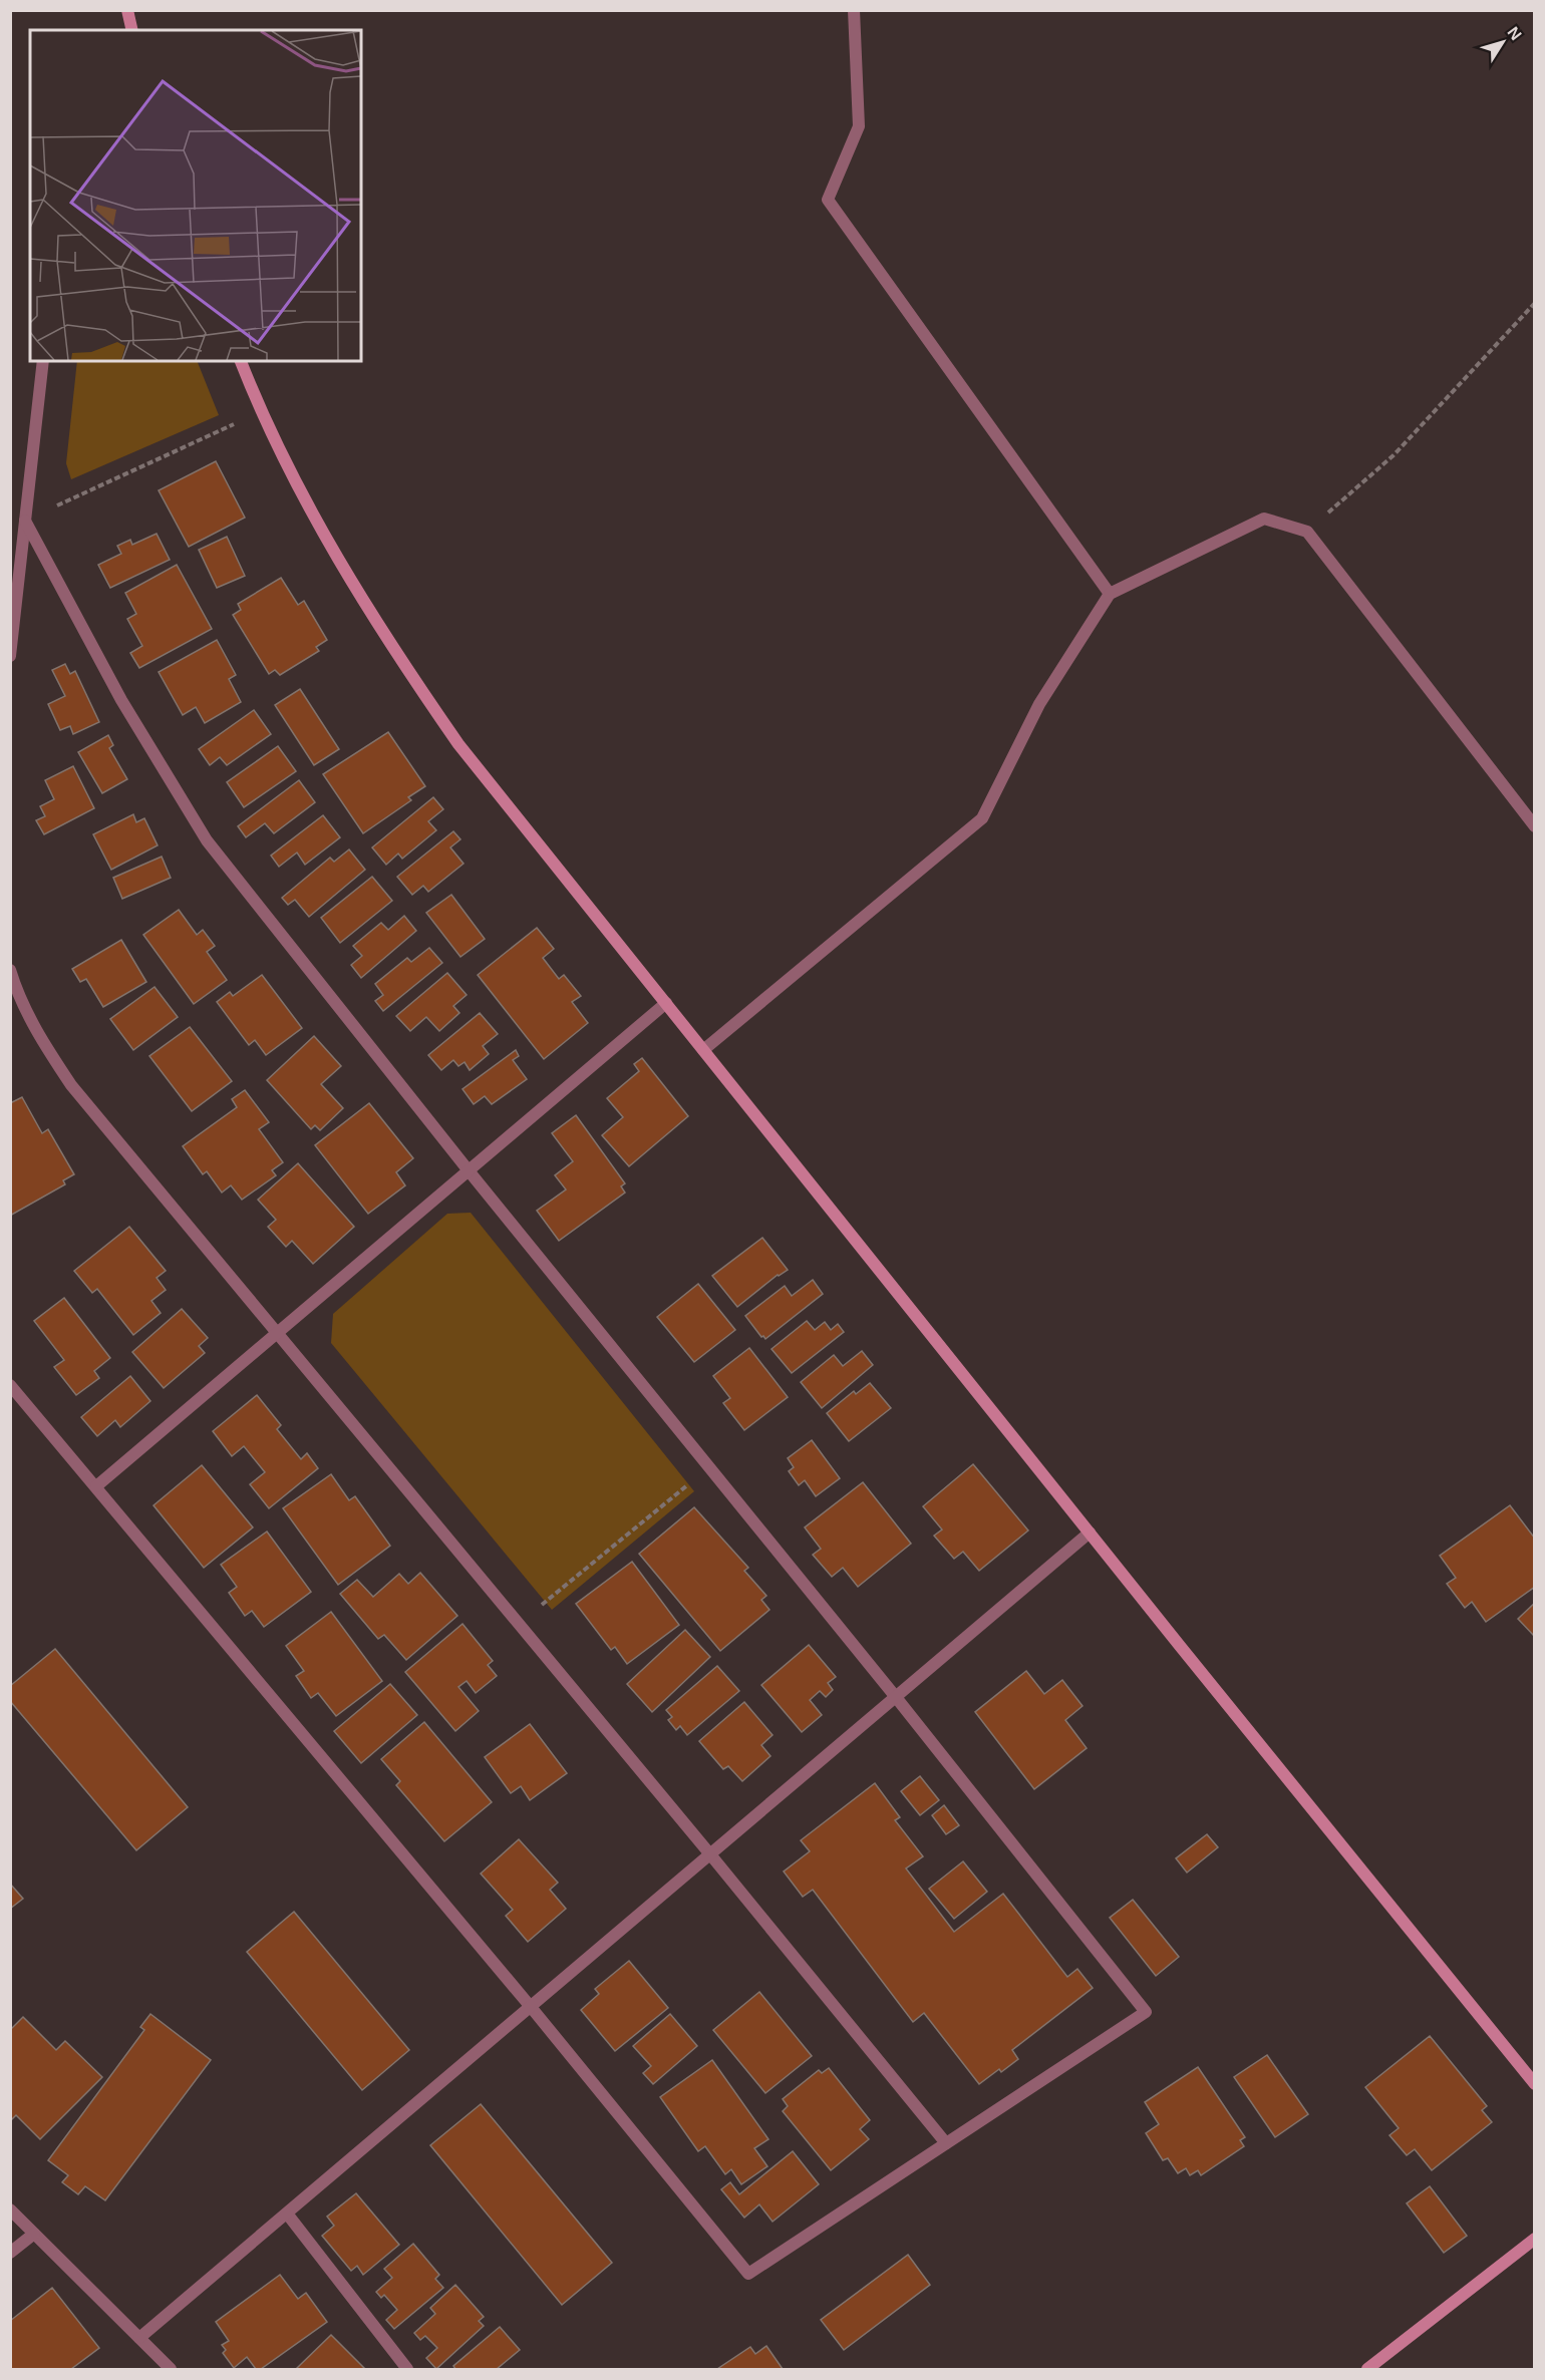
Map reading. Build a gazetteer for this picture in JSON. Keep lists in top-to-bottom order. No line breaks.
{"north":"top right"}
